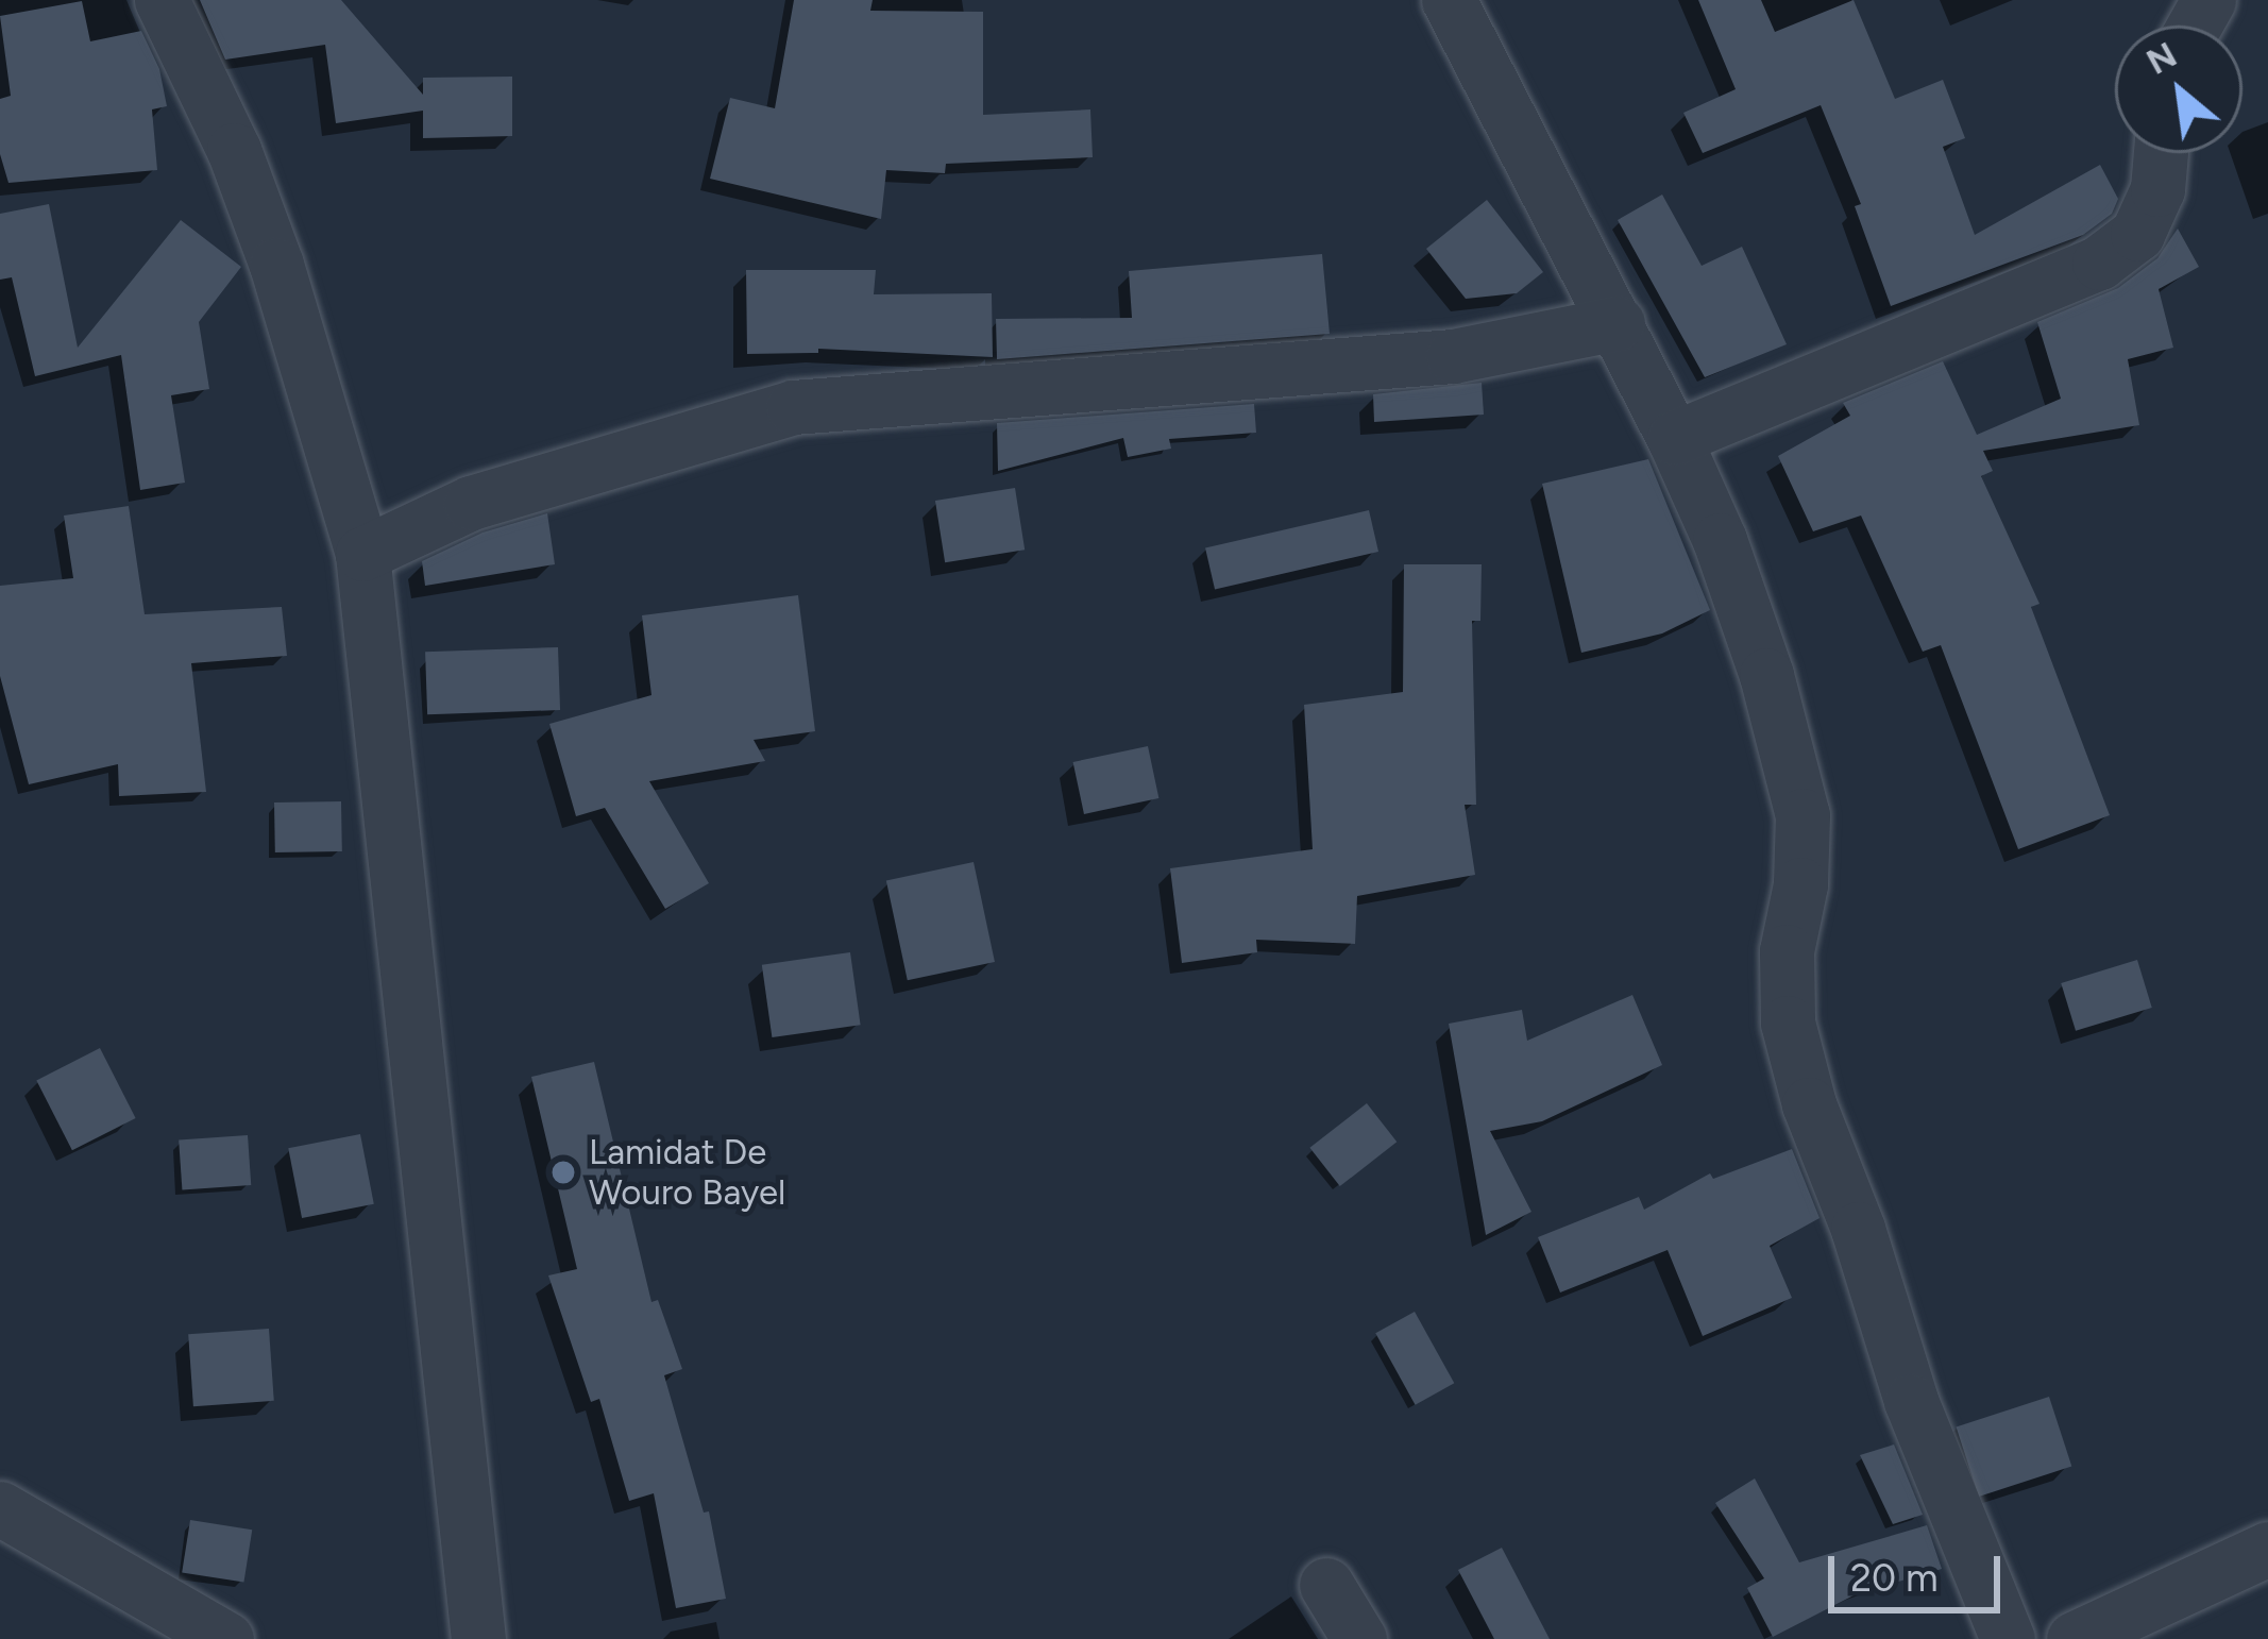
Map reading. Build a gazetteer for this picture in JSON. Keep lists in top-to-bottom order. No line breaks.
{"places":["Lamidat De Wouro Bayel"],"scale_bar":"20 m","north":"top left"}
